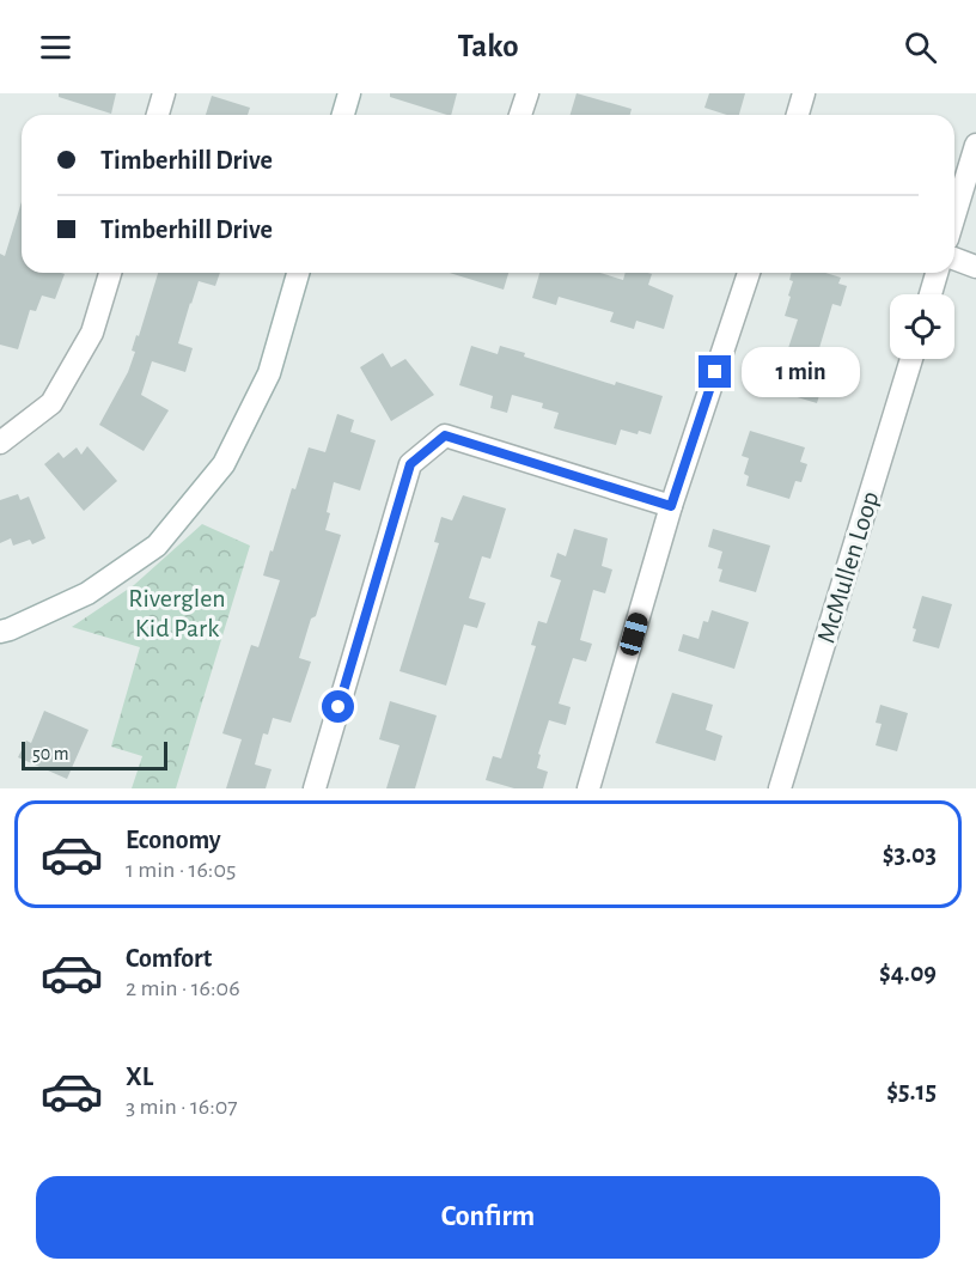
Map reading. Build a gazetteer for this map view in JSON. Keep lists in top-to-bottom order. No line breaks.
{"streets":{"street":["McMullen Loop"]},"parks":["Riverglen Kid Park"],"scale_bar":"50 m","page":{"header":"Tako","banner":["Timberhill Drive","Timberhill Drive"],"bubble":"1 min","scale":"50 m","list":[{"name":"Economy","note":"1 min · 16:05","value":"$3.03"},{"name":"Comfort","note":"2 min · 16:06","value":"$4.09"},{"name":"XL","note":"3 min · 16:07","value":"$5.15"}],"buttons":"Confirm"}}
